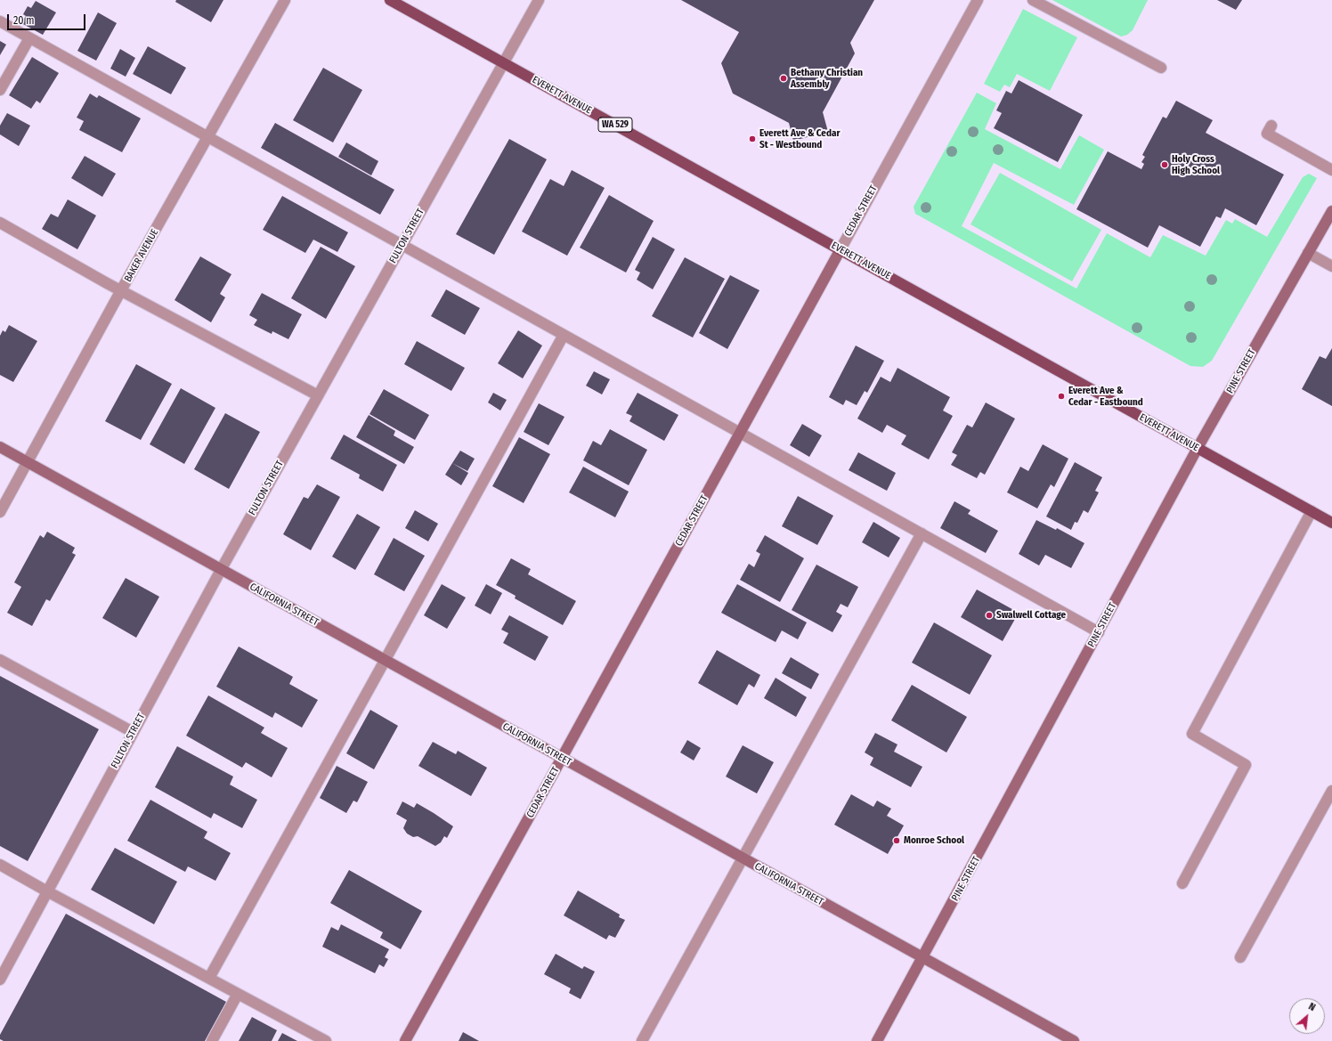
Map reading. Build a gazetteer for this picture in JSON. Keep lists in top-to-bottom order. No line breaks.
{"streets":{"main road":["EVERETT AVENUE","WA 529"],"street":["CEDAR STREET","FULTON STREET","BAKER AVENUE","PINE STREET","CALIFORNIA STREET"]},"crossings":[["EVERETT AVENUE","CEDAR STREET"],["EVERETT AVENUE","FULTON STREET"],["EVERETT AVENUE","PINE STREET"],["CEDAR STREET","CALIFORNIA STREET"],["FULTON STREET","CALIFORNIA STREET"],["BAKER AVENUE","CALIFORNIA STREET"],["PINE STREET","CALIFORNIA STREET"]],"places":["Bethany Christian Assembly","Everett Ave & Cedar St - Westbound","Holy Cross High School","Everett Ave & Cedar - Eastbound","Swalwell Cottage","Monroe School"],"scale_bar":"20 m","north":"top right"}
